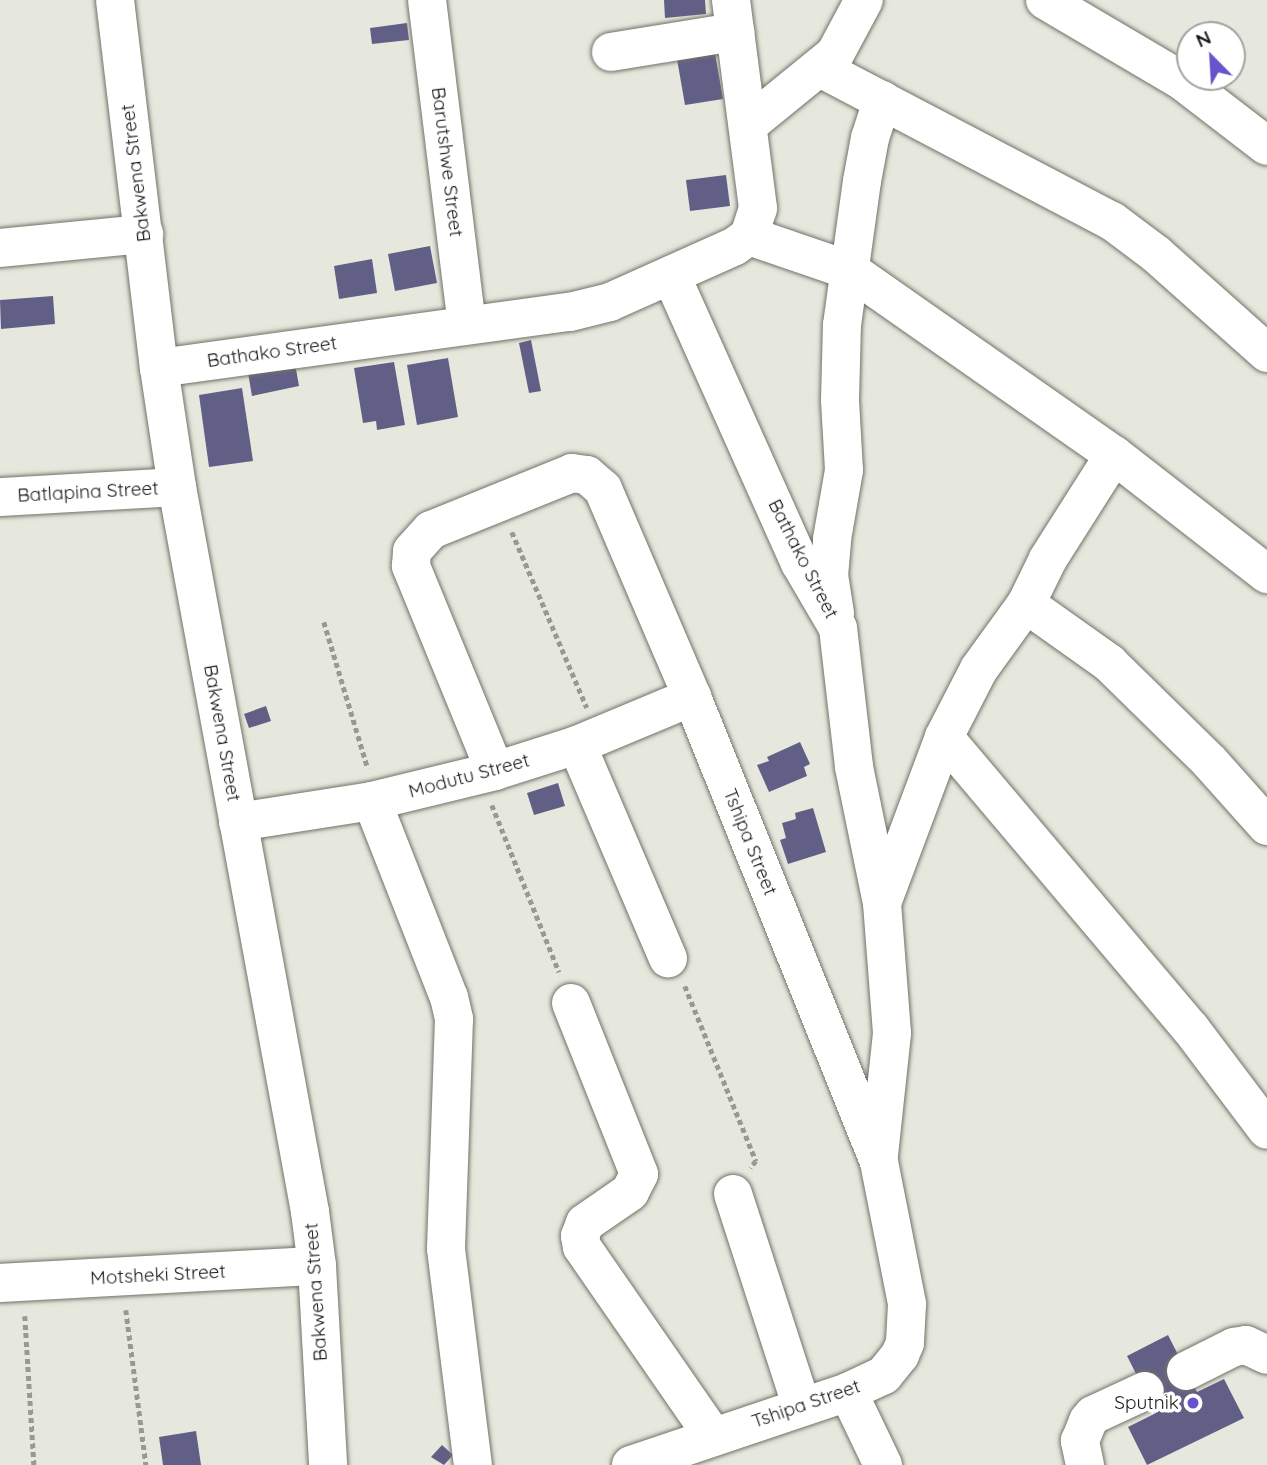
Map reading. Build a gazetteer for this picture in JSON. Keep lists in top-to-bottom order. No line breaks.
{"streets":{"street":["Barutshwe Street","Bakwena Street","Bathako Street","Batlapina Street","Modutu Street","Tshipa Street","Motsheki Street"]},"crossings":[["Barutshwe Street","Bathako Street"],["Bakwena Street","Bathako Street"],["Bakwena Street","Batlapina Street"],["Bakwena Street","Modutu Street"],["Bakwena Street","Motsheki Street"],["Bathako Street","Tshipa Street"],["Modutu Street","Tshipa Street"]],"places":["Sputnik"],"north":"top left"}
